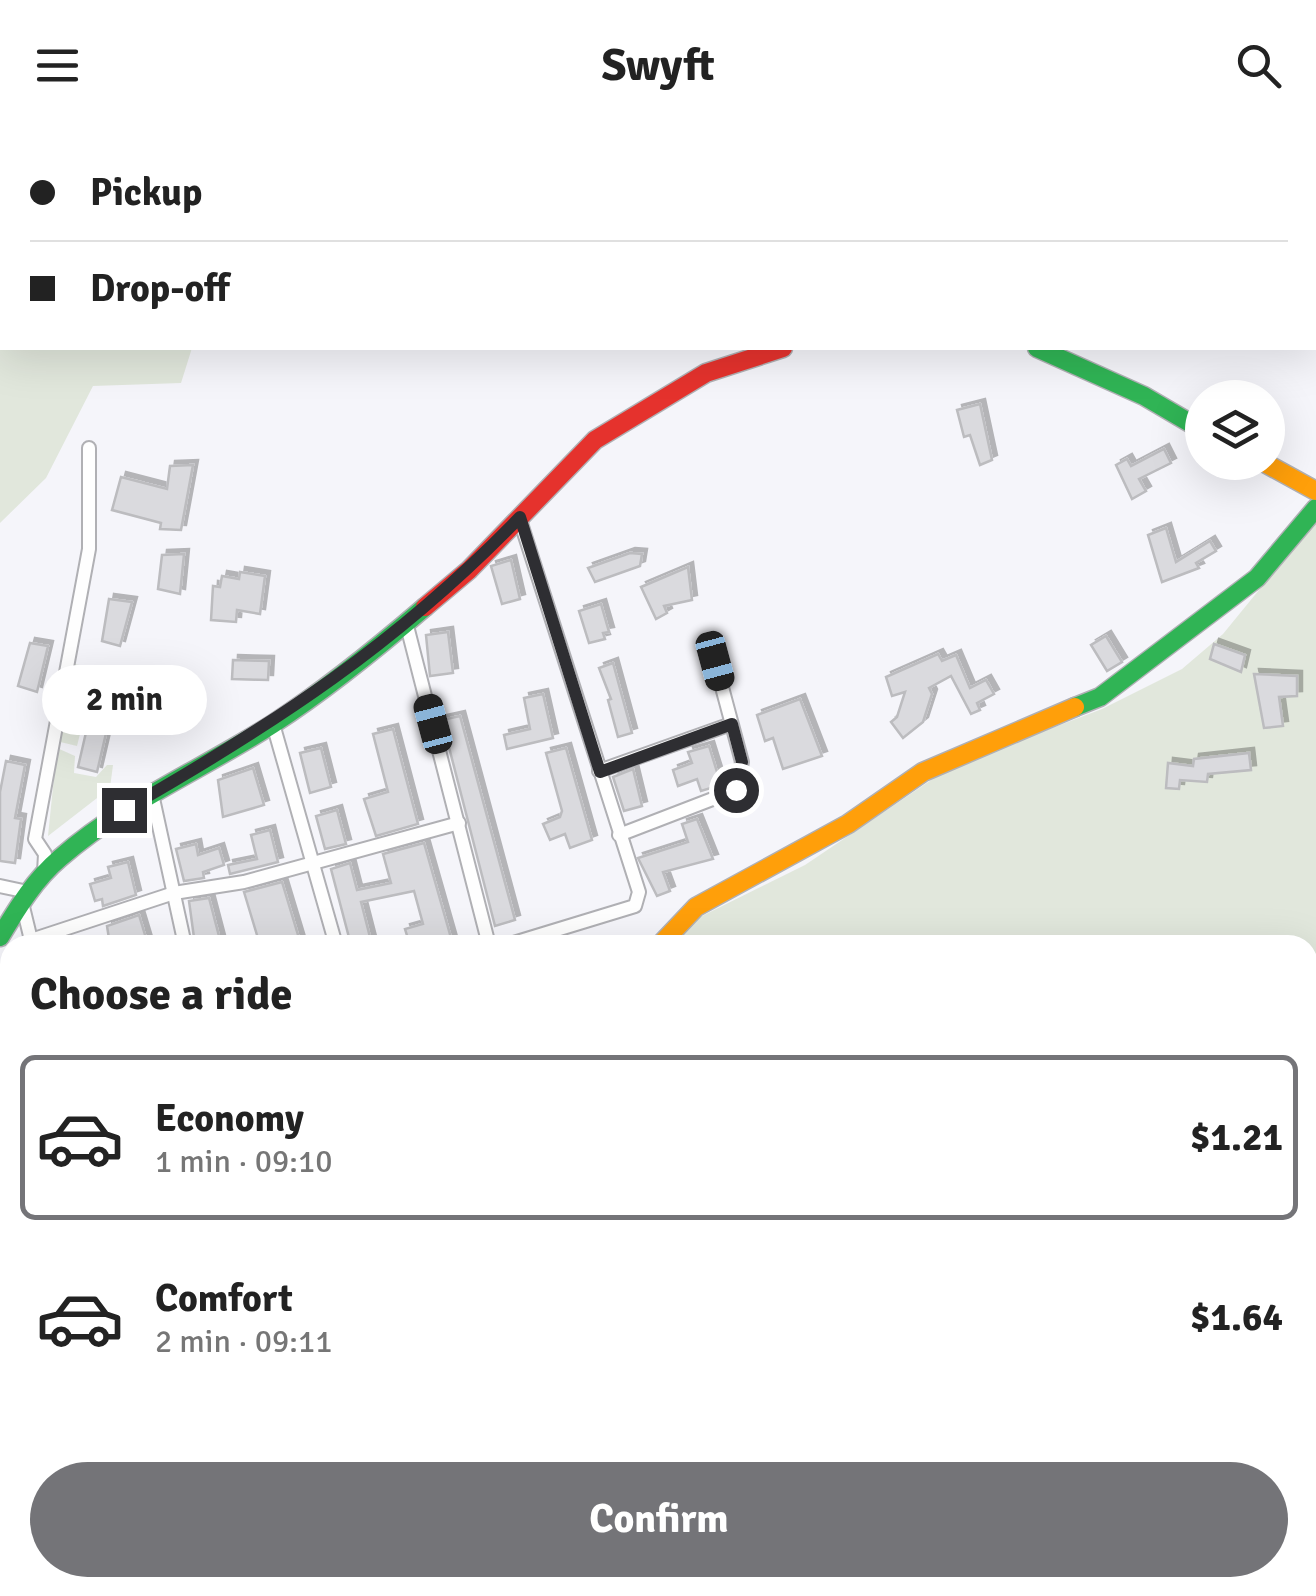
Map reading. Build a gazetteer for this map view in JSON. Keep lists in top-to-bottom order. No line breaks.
{"page":{"header":"Swyft","banner":["Pickup","Drop-off"],"bubble":"2 min","heading":"Choose a ride","list":[{"name":"Economy","note":"1 min · 09:10","value":"$1.21"},{"name":"Comfort","note":"2 min · 09:11","value":"$1.64"}],"buttons":"Confirm"}}
